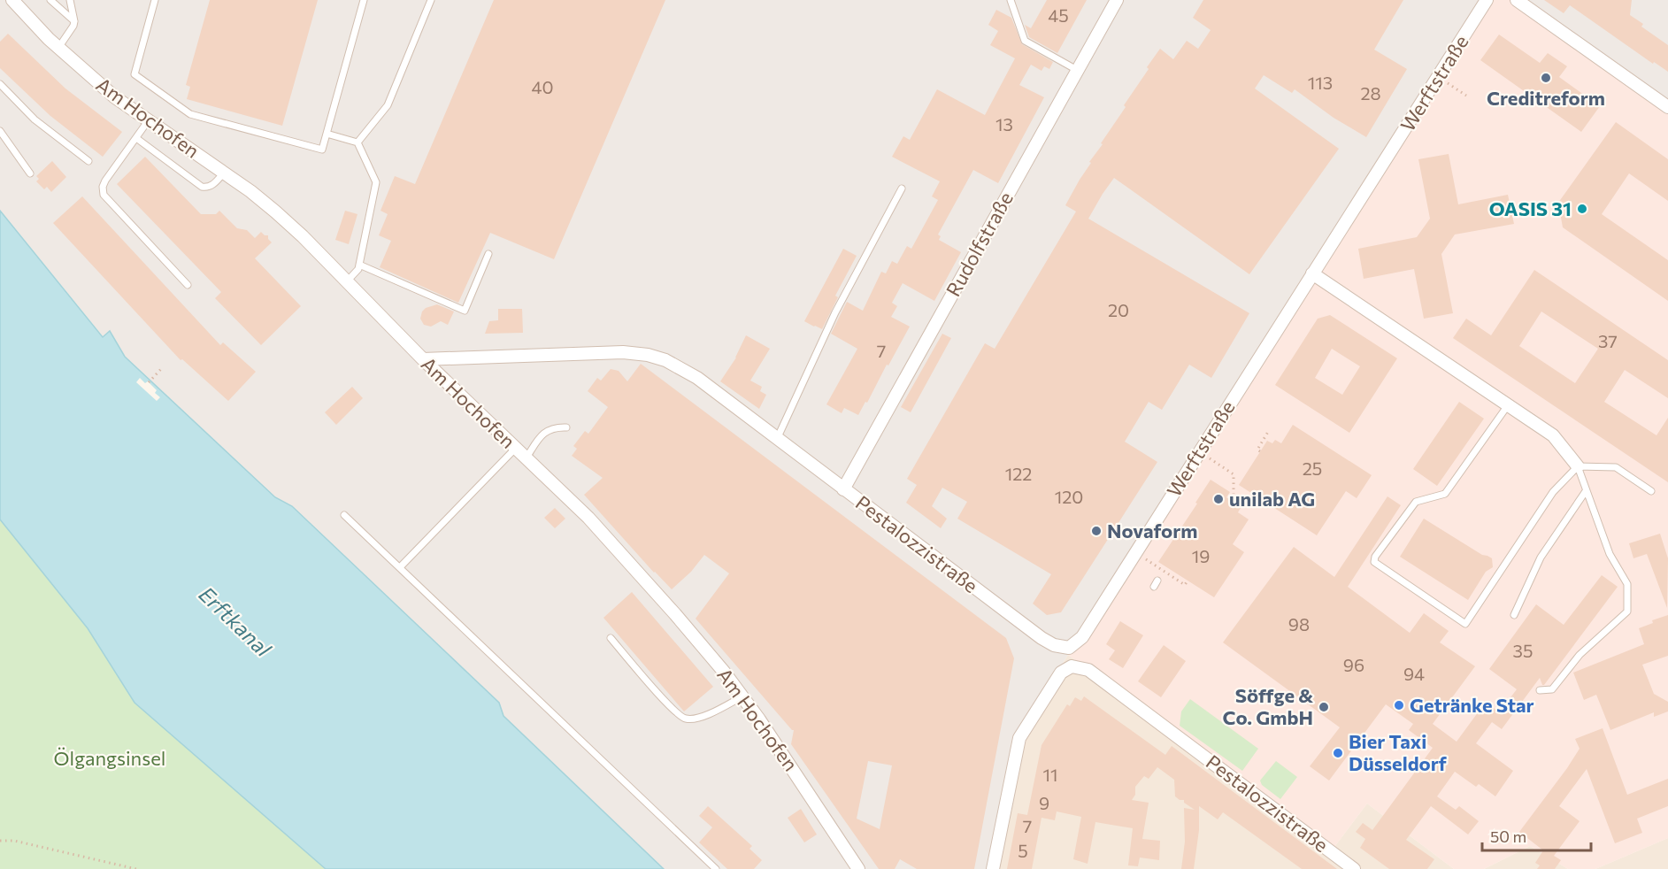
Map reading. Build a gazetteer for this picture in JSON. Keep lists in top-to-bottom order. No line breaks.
{"streets":{"street":["Werftstraße","Am Hochofen","Rudolfstraße","Pestalozzistraße"]},"crossings":[["Werftstraße","Pestalozzistraße"],["Am Hochofen","Pestalozzistraße"],["Rudolfstraße","Pestalozzistraße"]],"water":["Erftkanal"],"parks":["Ölgangsinsel"],"places":["Creditreform","OASIS 31","unilab AG","Novaform","Getränke Star","Söffge & Co. GmbH","Bier Taxi Düsseldorf"],"house_numbers":["45","113","40","28","13","20","37","7","25","122","120","19","98","35","96","94","11","9","7","5"],"scale_bar":"50 m"}
